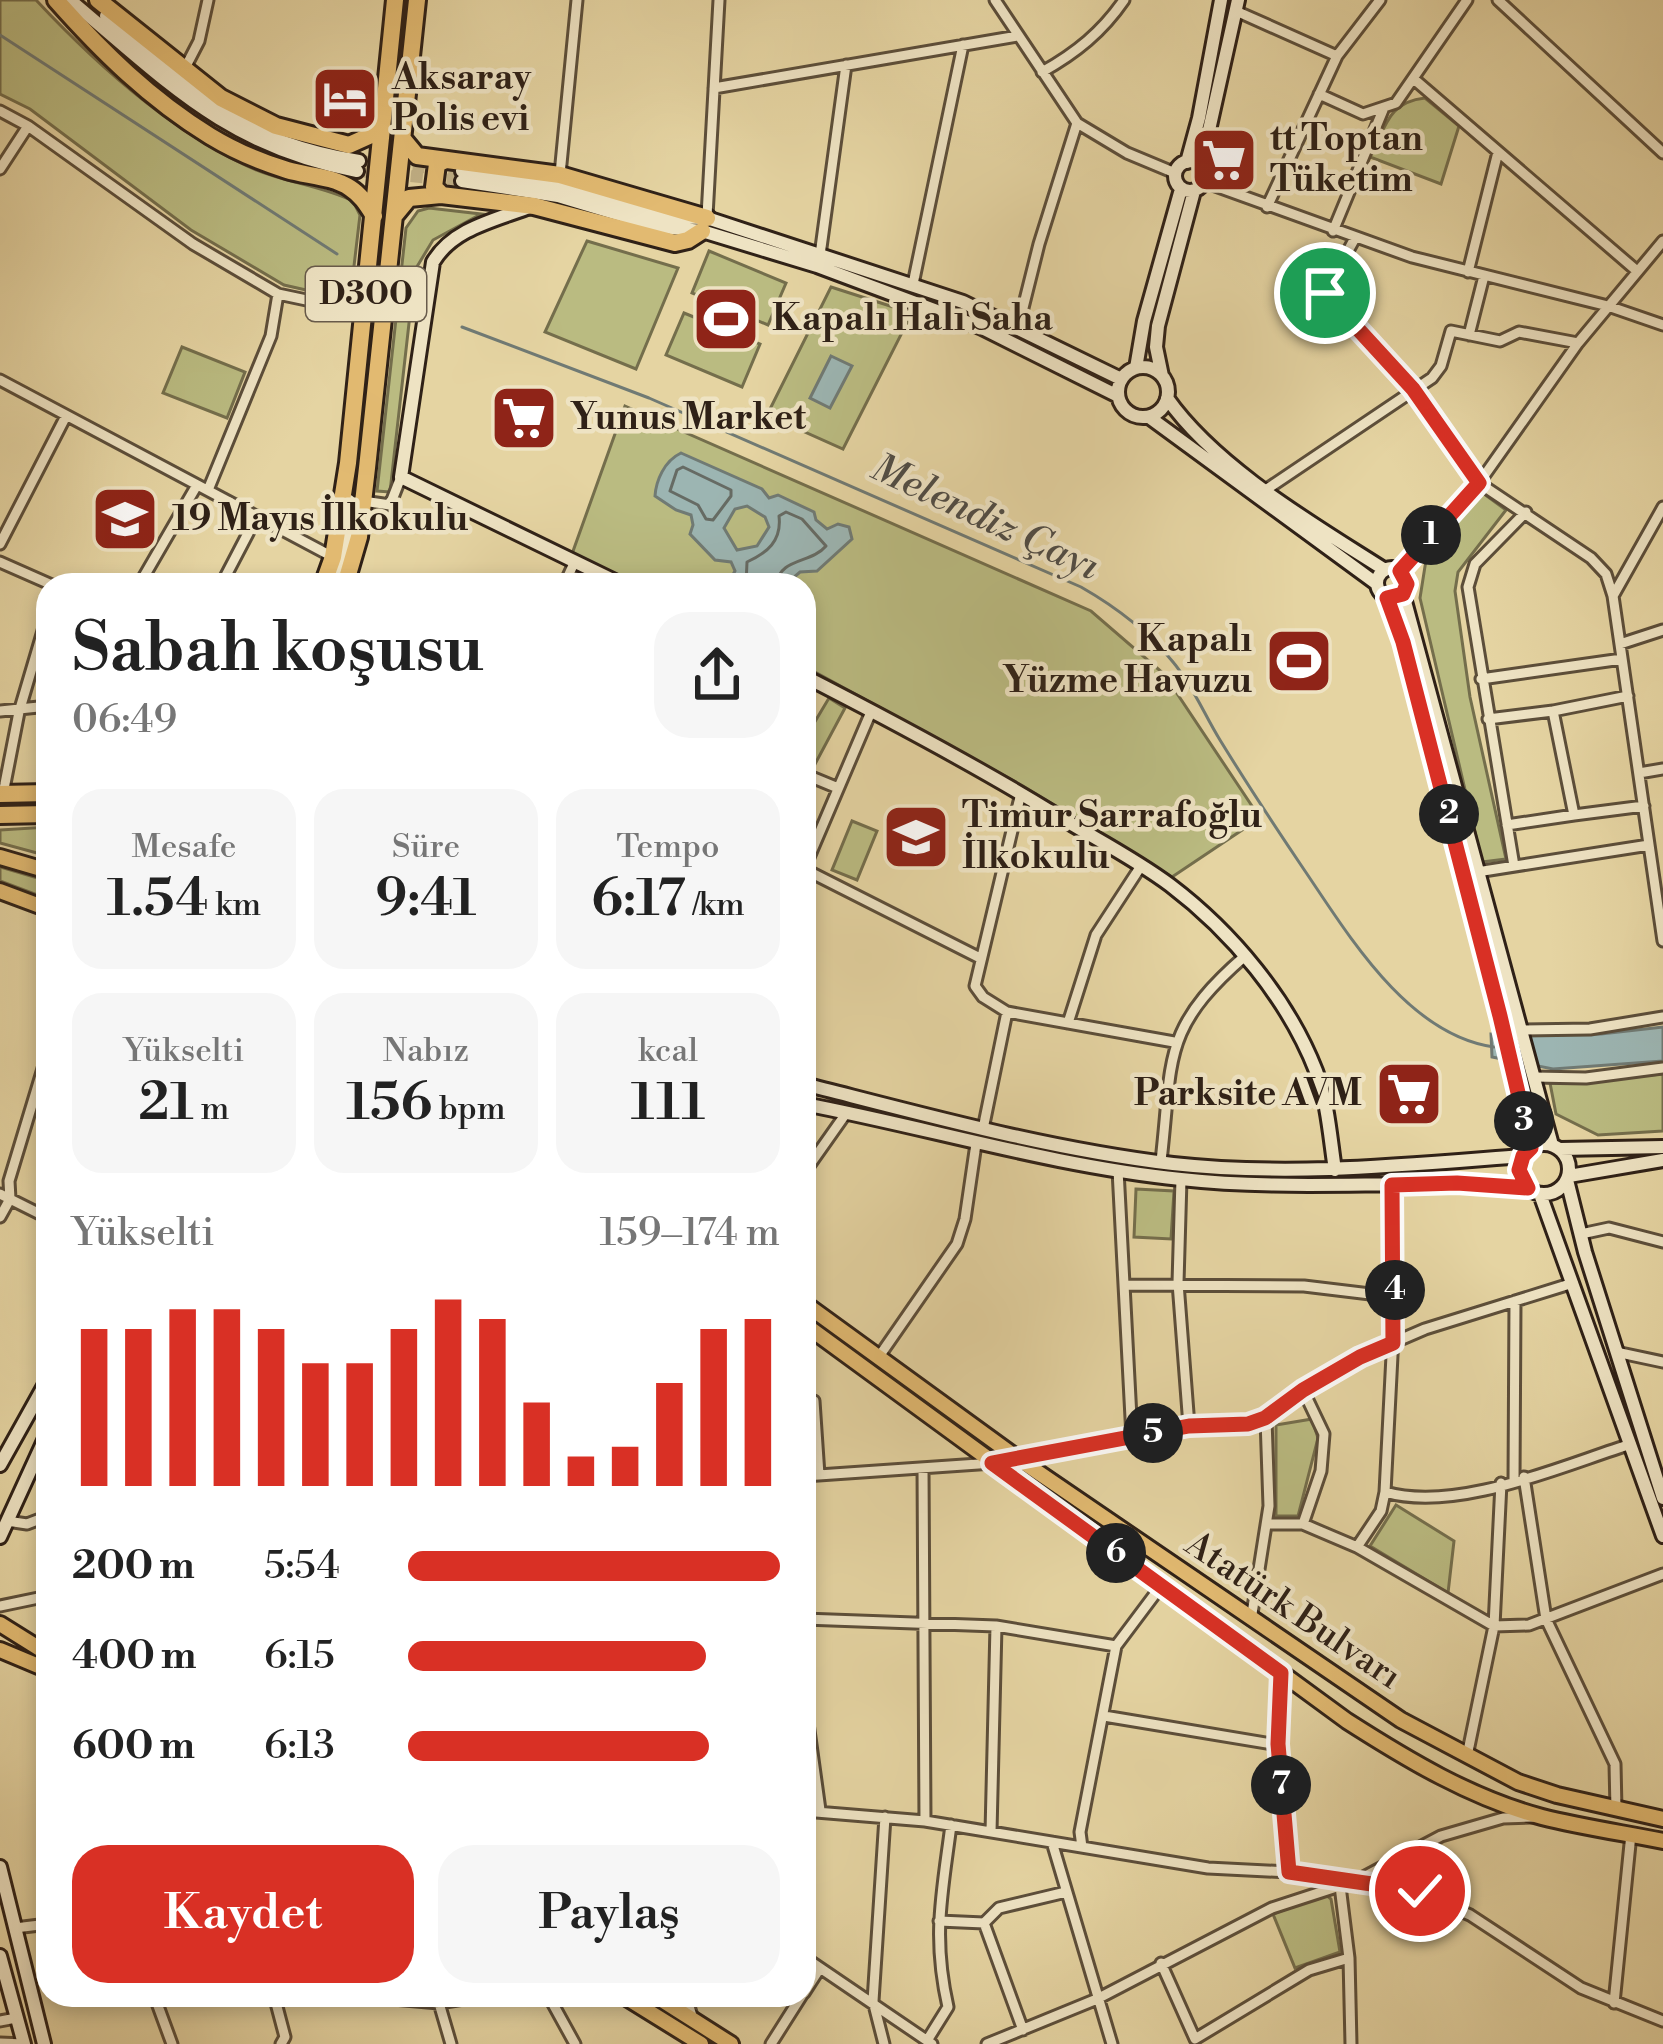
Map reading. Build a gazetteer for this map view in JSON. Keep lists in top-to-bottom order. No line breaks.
{"streets":{"highway":["D300"],"main road":["Atatürk Bulvarı"]},"water":["Melendiz Çayı"],"places":{"hotel":["Aksaray Polis evi"],"supermarket":["tt Toptan Tüketim","Yunus Market","Parksite AVM"],"sports":["Kapalı Halı Saha","Kapalı Yüzme Havuzu"],"school or university":["19 Mayıs İlkokulu","Timur Sarrafoğlu İlkokulu"]},"page":{"pins":["1","2","3","4","5","6","7"],"heading":["Sabah koşusu","06:49"],"stats":[["Mesafe","1.54 km"],["Süre","9:41"],["Tempo","6:17 /km"],["Yükselti","21 m"],["Nabız","156 bpm"],["kcal","111"]],"chart":["Yükselti","159–174 m"],"list":[{"name":"200 m","note":"5:54"},{"name":"400 m","note":"6:15"},{"name":"600 m","note":"6:13"}],"buttons":["Kaydet","Paylaş"]}}
